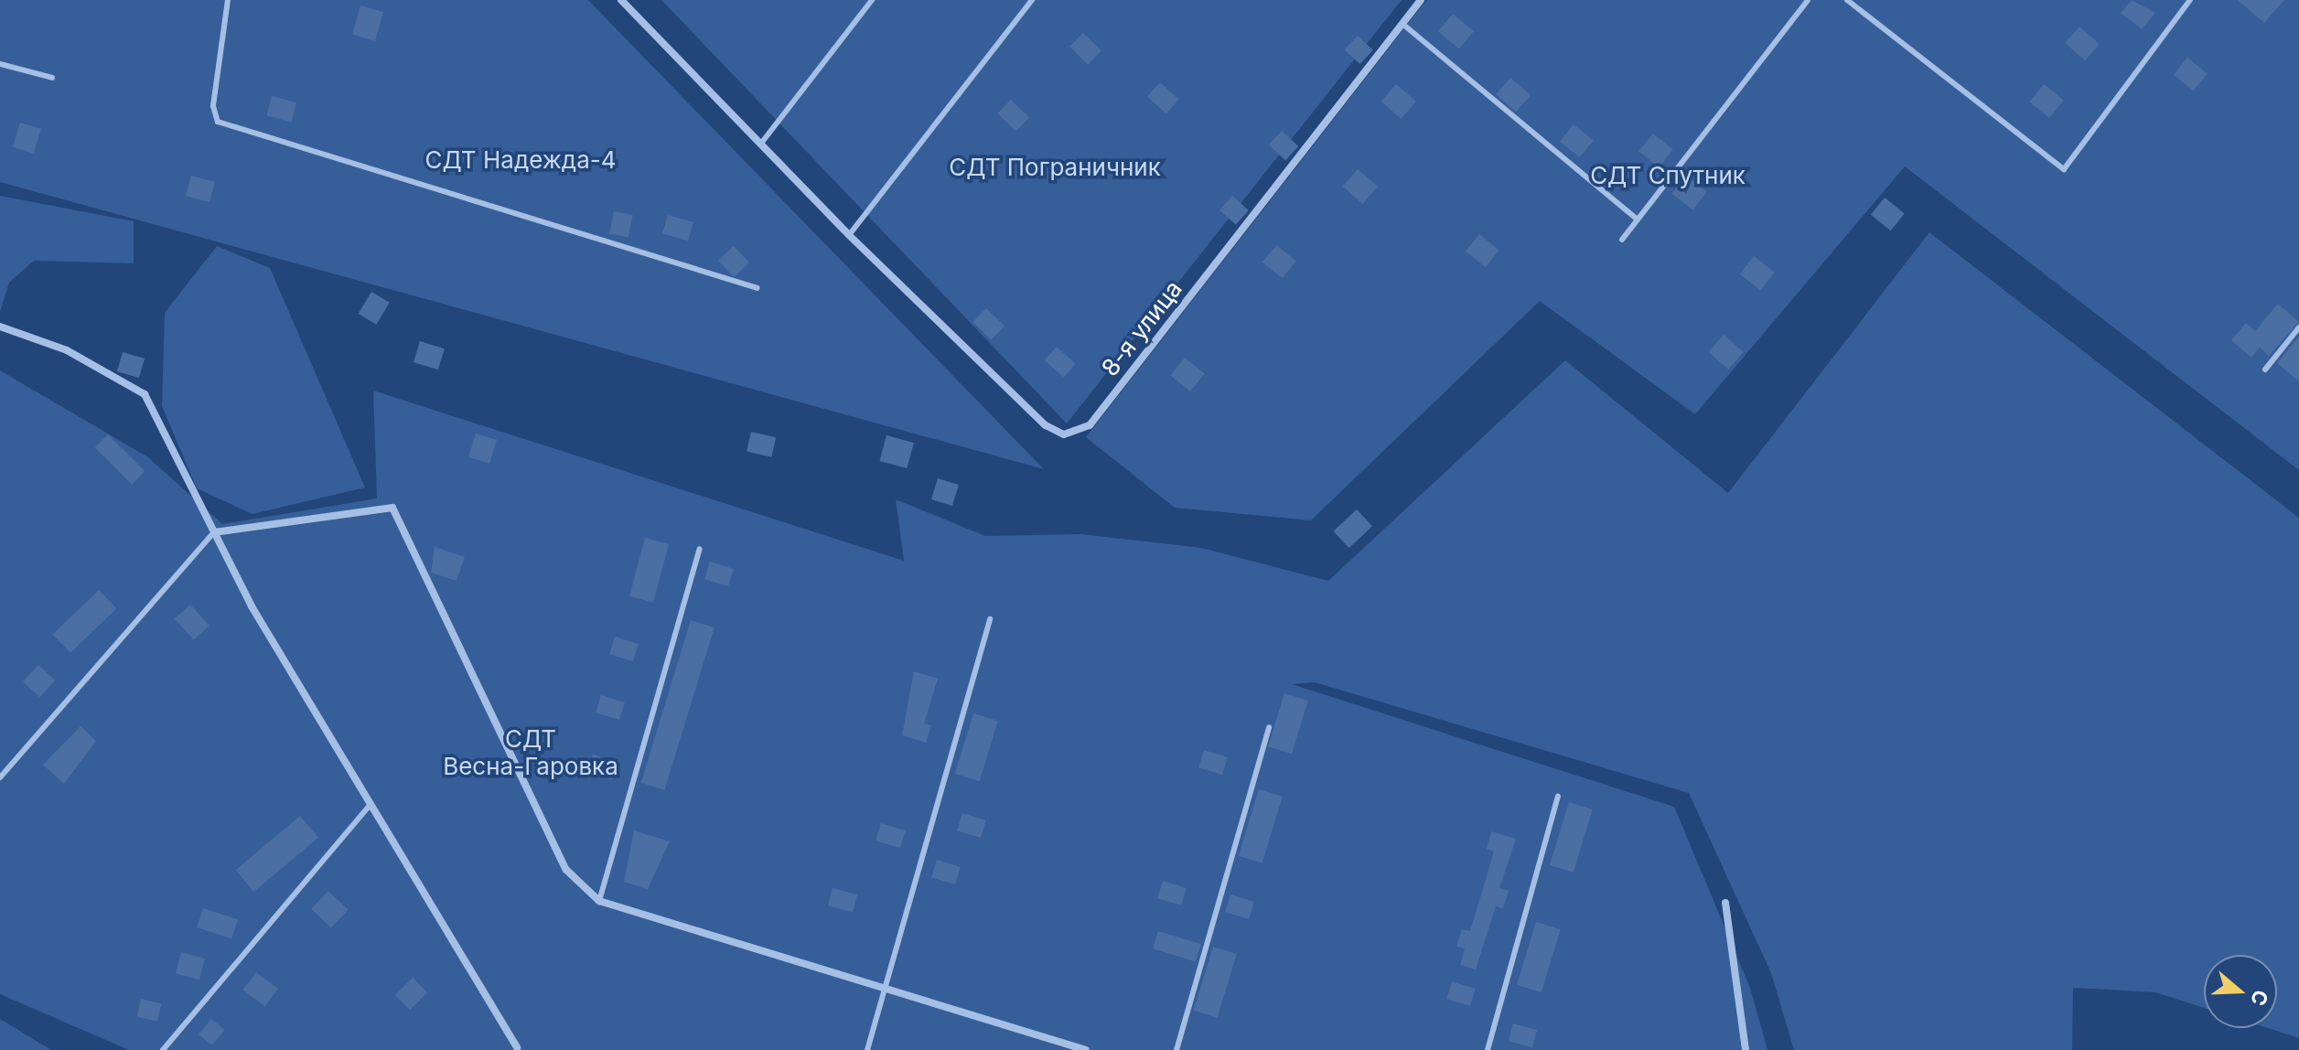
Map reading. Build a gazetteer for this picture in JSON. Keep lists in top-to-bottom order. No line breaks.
{"streets":{"street":["8-я улица"]},"parks":["СДТ Надежда-4","СДТ Пограничник","СДТ Спутник","СДТ Весна-Гаровка"],"north":"right"}
